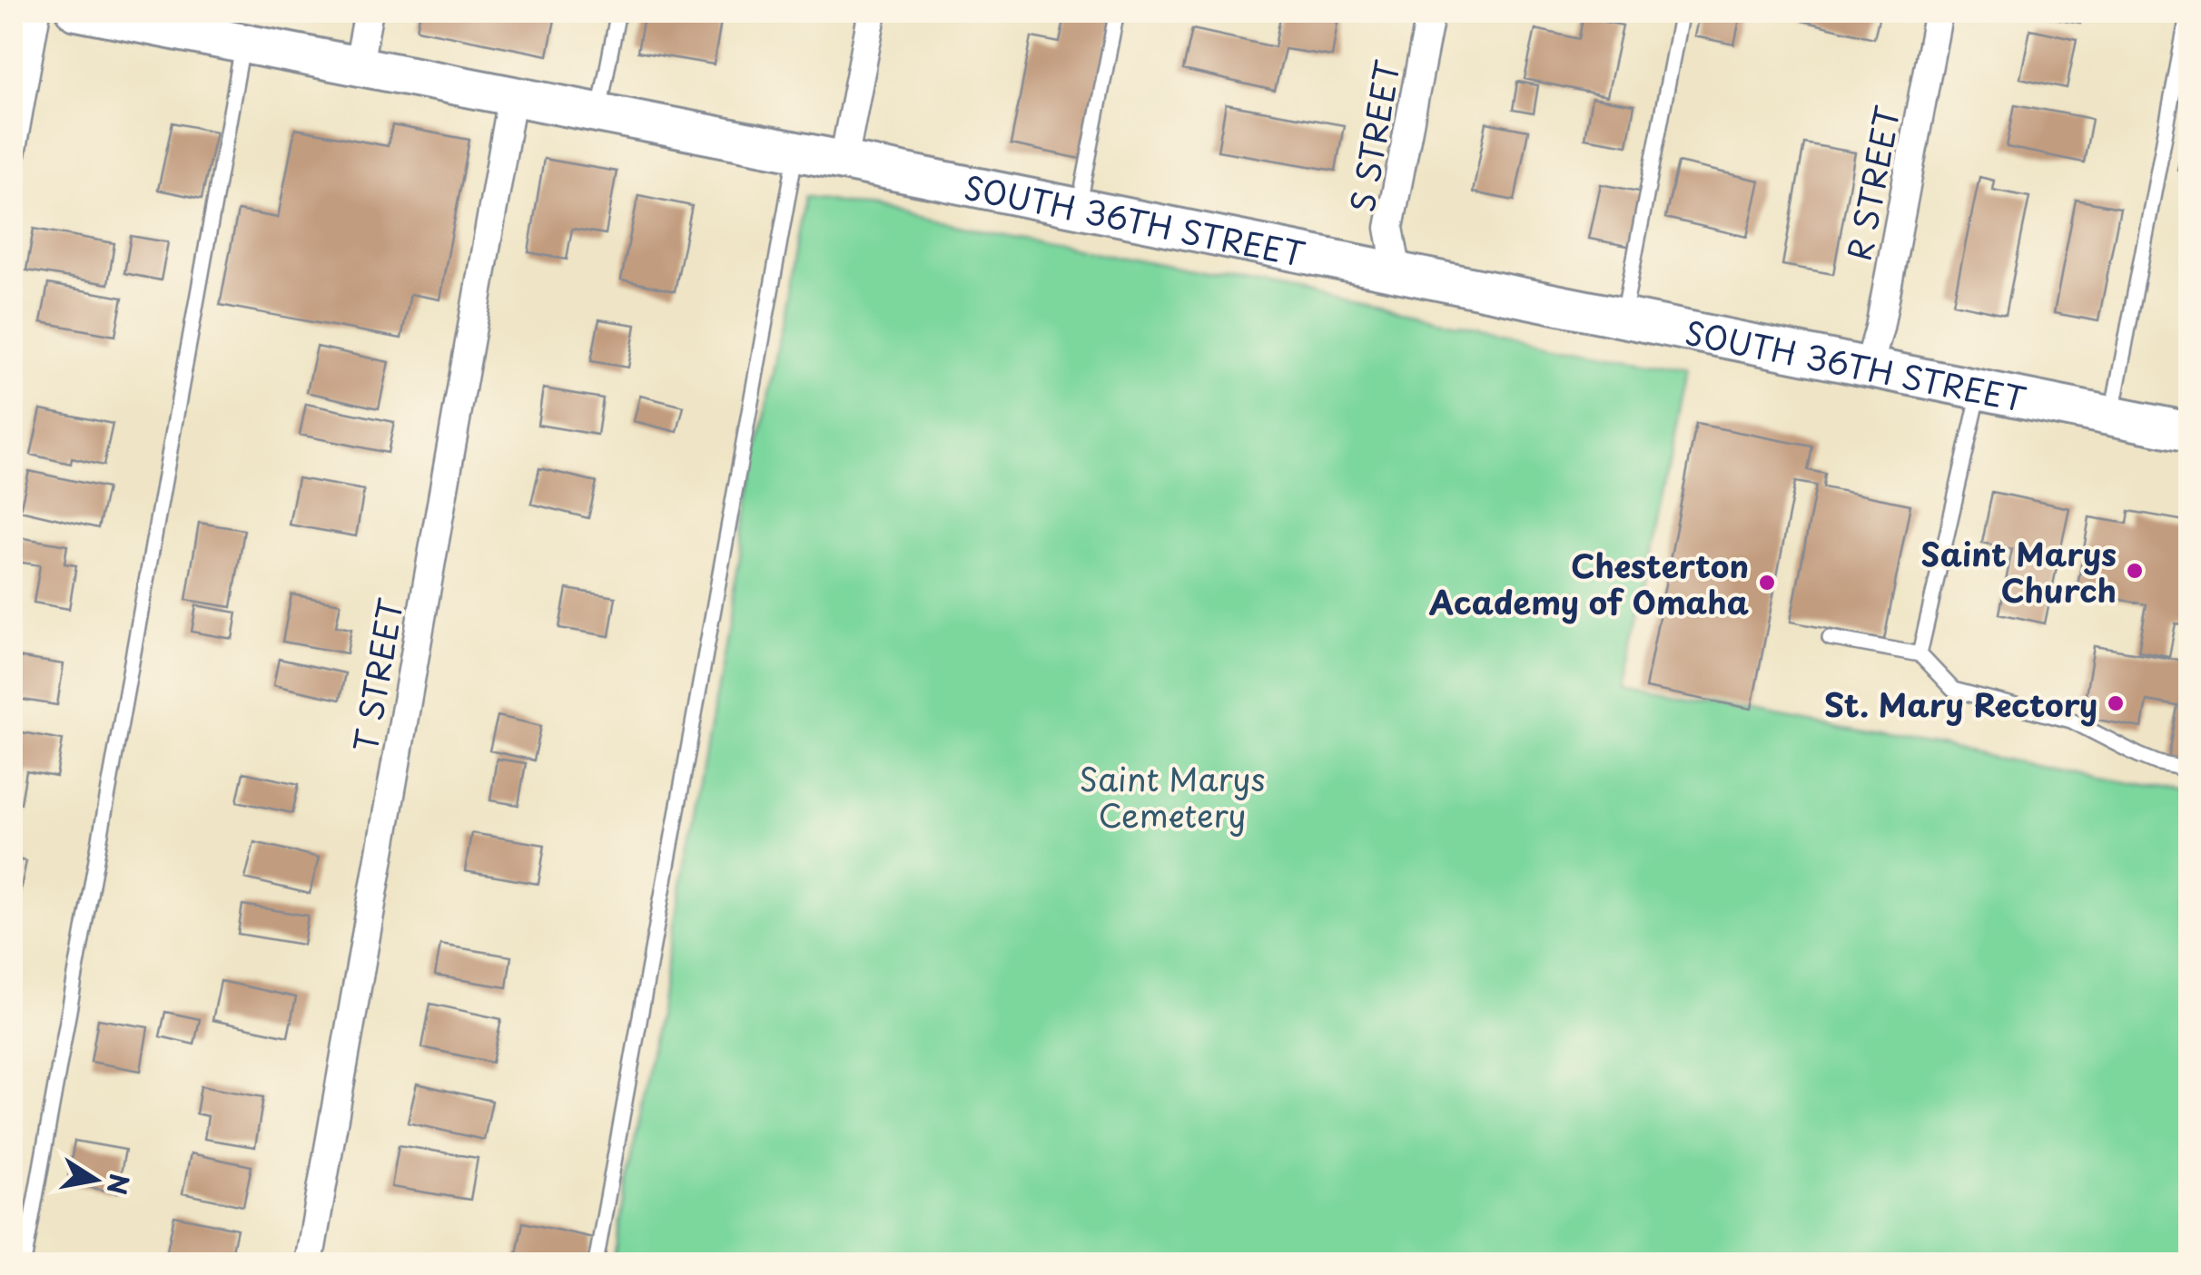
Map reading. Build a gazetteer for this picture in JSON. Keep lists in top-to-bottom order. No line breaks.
{"streets":{"main road":["SOUTH 36TH STREET"],"street":["S STREET","R STREET","T STREET"]},"crossings":[["S STREET","SOUTH 36TH STREET"],["R STREET","SOUTH 36TH STREET"],["SOUTH 36TH STREET","T STREET"]],"parks":["Saint Marys Cemetery"],"places":["Saint Marys Church","Chesterton Academy of Omaha","St. Mary Rectory"],"north":"right"}
